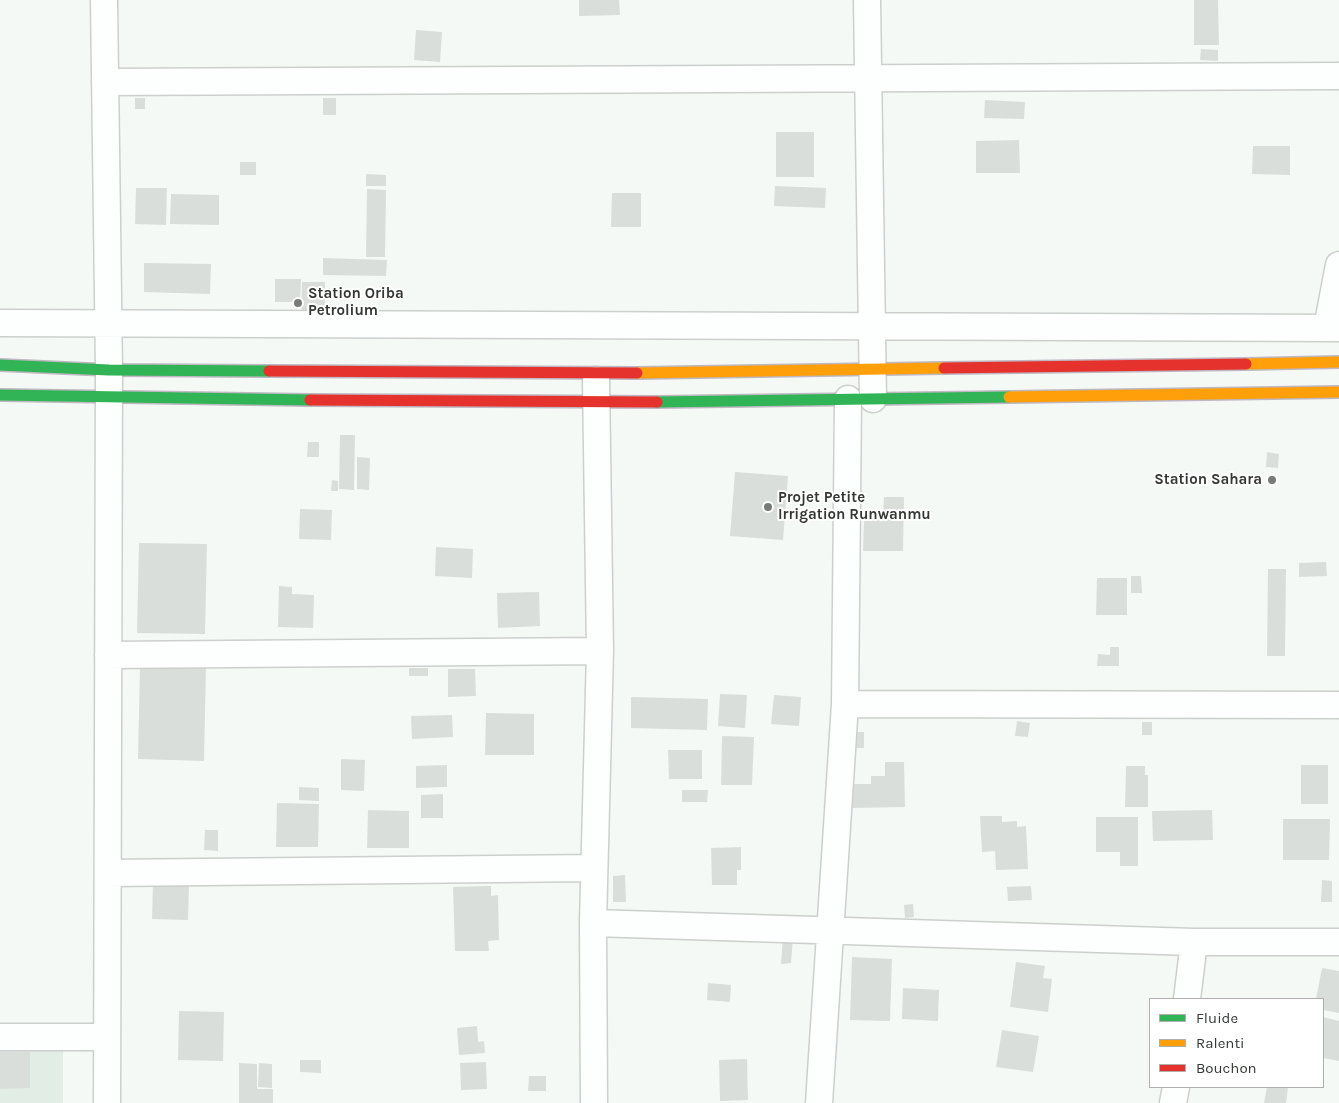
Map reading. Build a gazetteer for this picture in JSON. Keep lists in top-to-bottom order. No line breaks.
{"places":["Station Oriba Petrolium","Station Sahara","Projet Petite Irrigation Runwanmu"],"legend":["Fluide","Ralenti","Bouchon"]}
